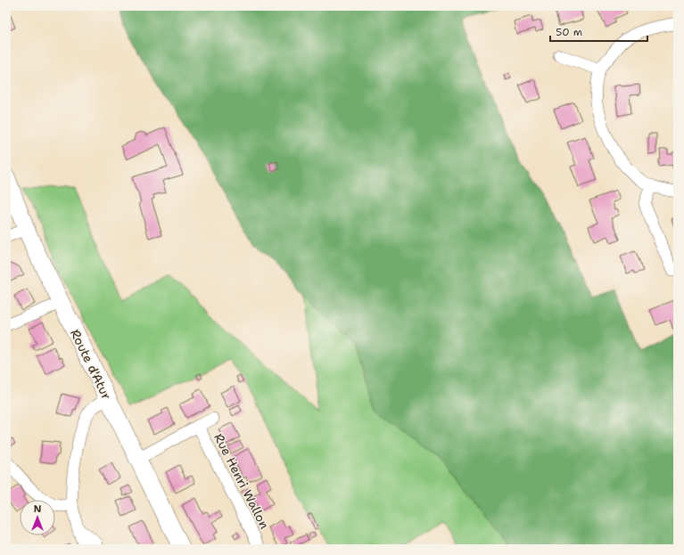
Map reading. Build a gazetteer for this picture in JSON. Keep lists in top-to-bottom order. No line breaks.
{"streets":{"main road":["Route d'Atur"],"street":["Rue Henri Wallon"]},"crossings":[["Route d'Atur","Rue Henri Wallon"]],"scale_bar":"50 m","north":"top"}
